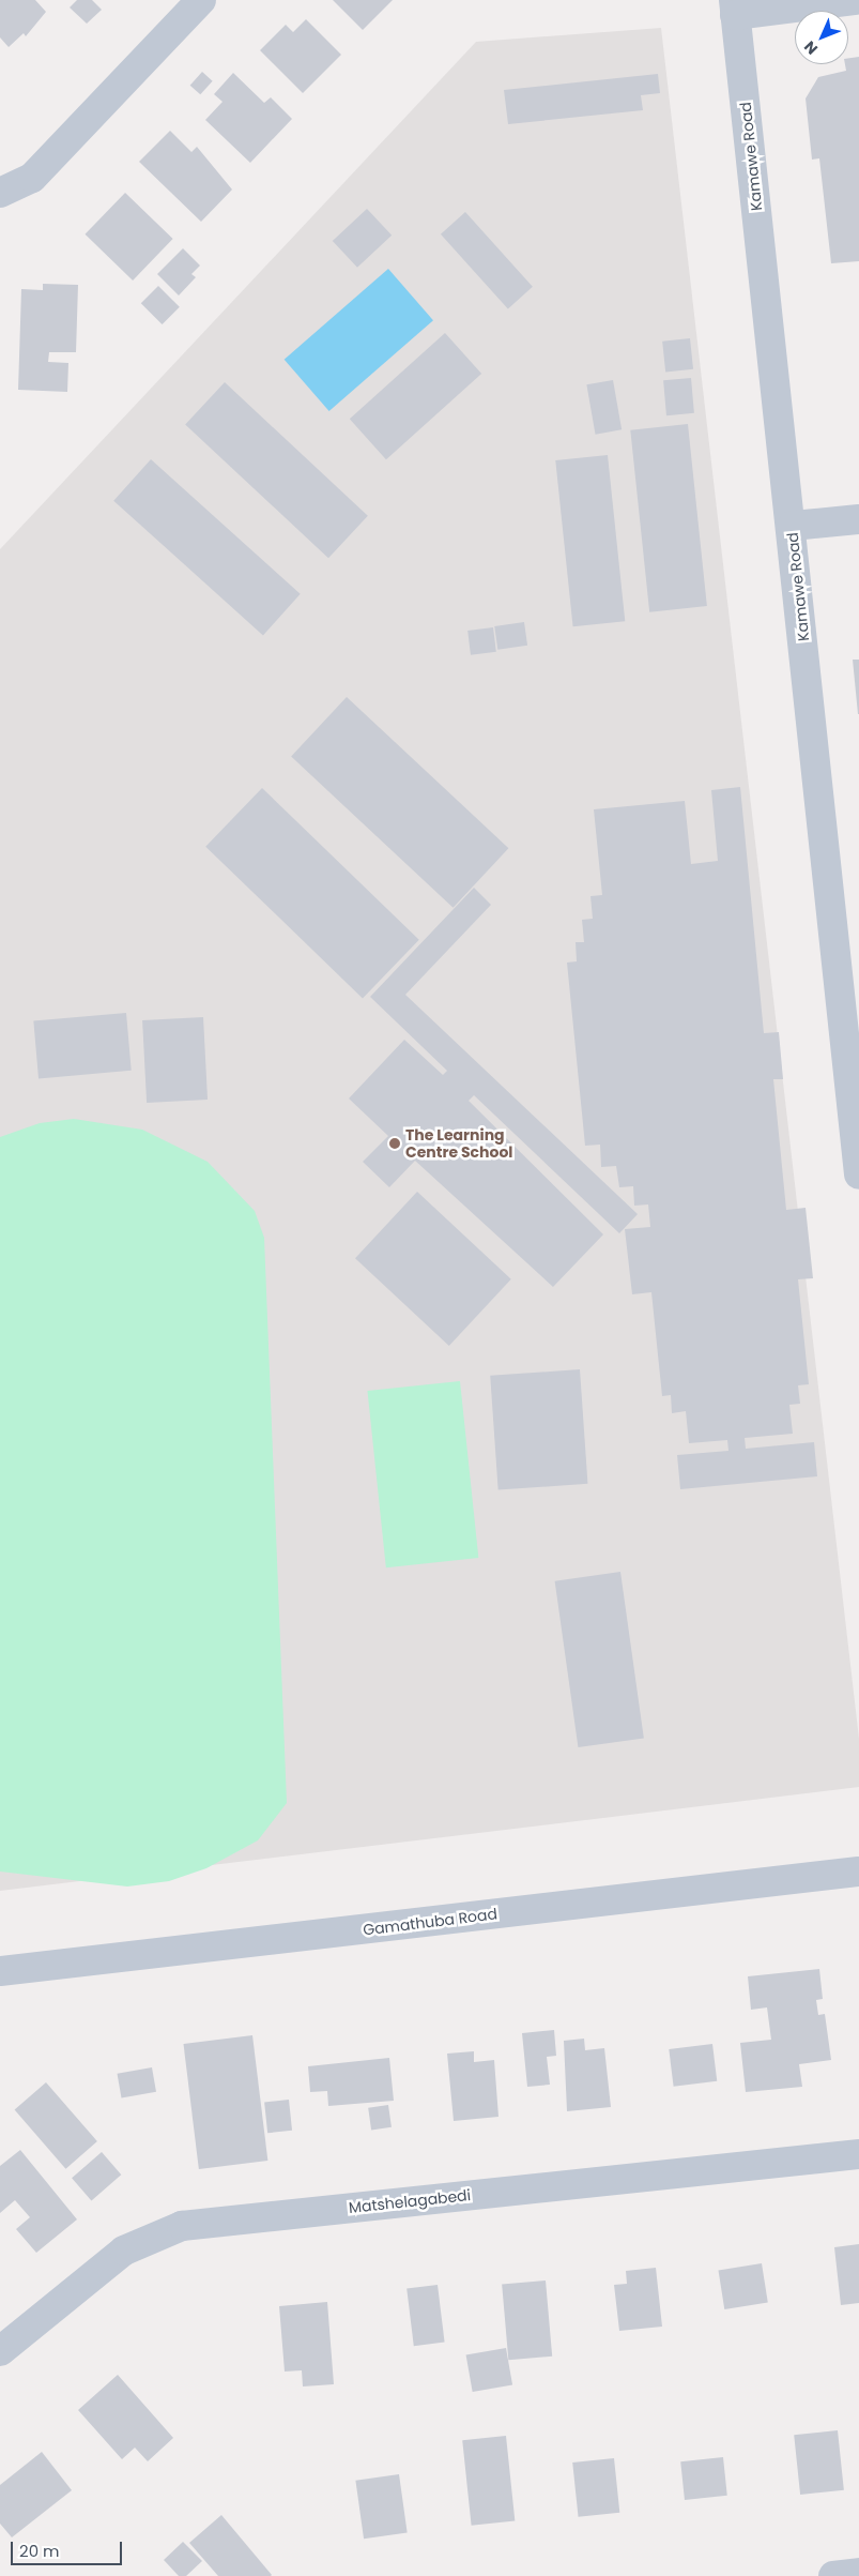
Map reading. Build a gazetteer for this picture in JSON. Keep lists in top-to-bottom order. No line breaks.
{"streets":{"street":["Kamawe Road","Gamathuba Road","Matshelagabedi"]},"places":["The Learning Centre School"],"scale_bar":"20 m","north":"bottom left"}
